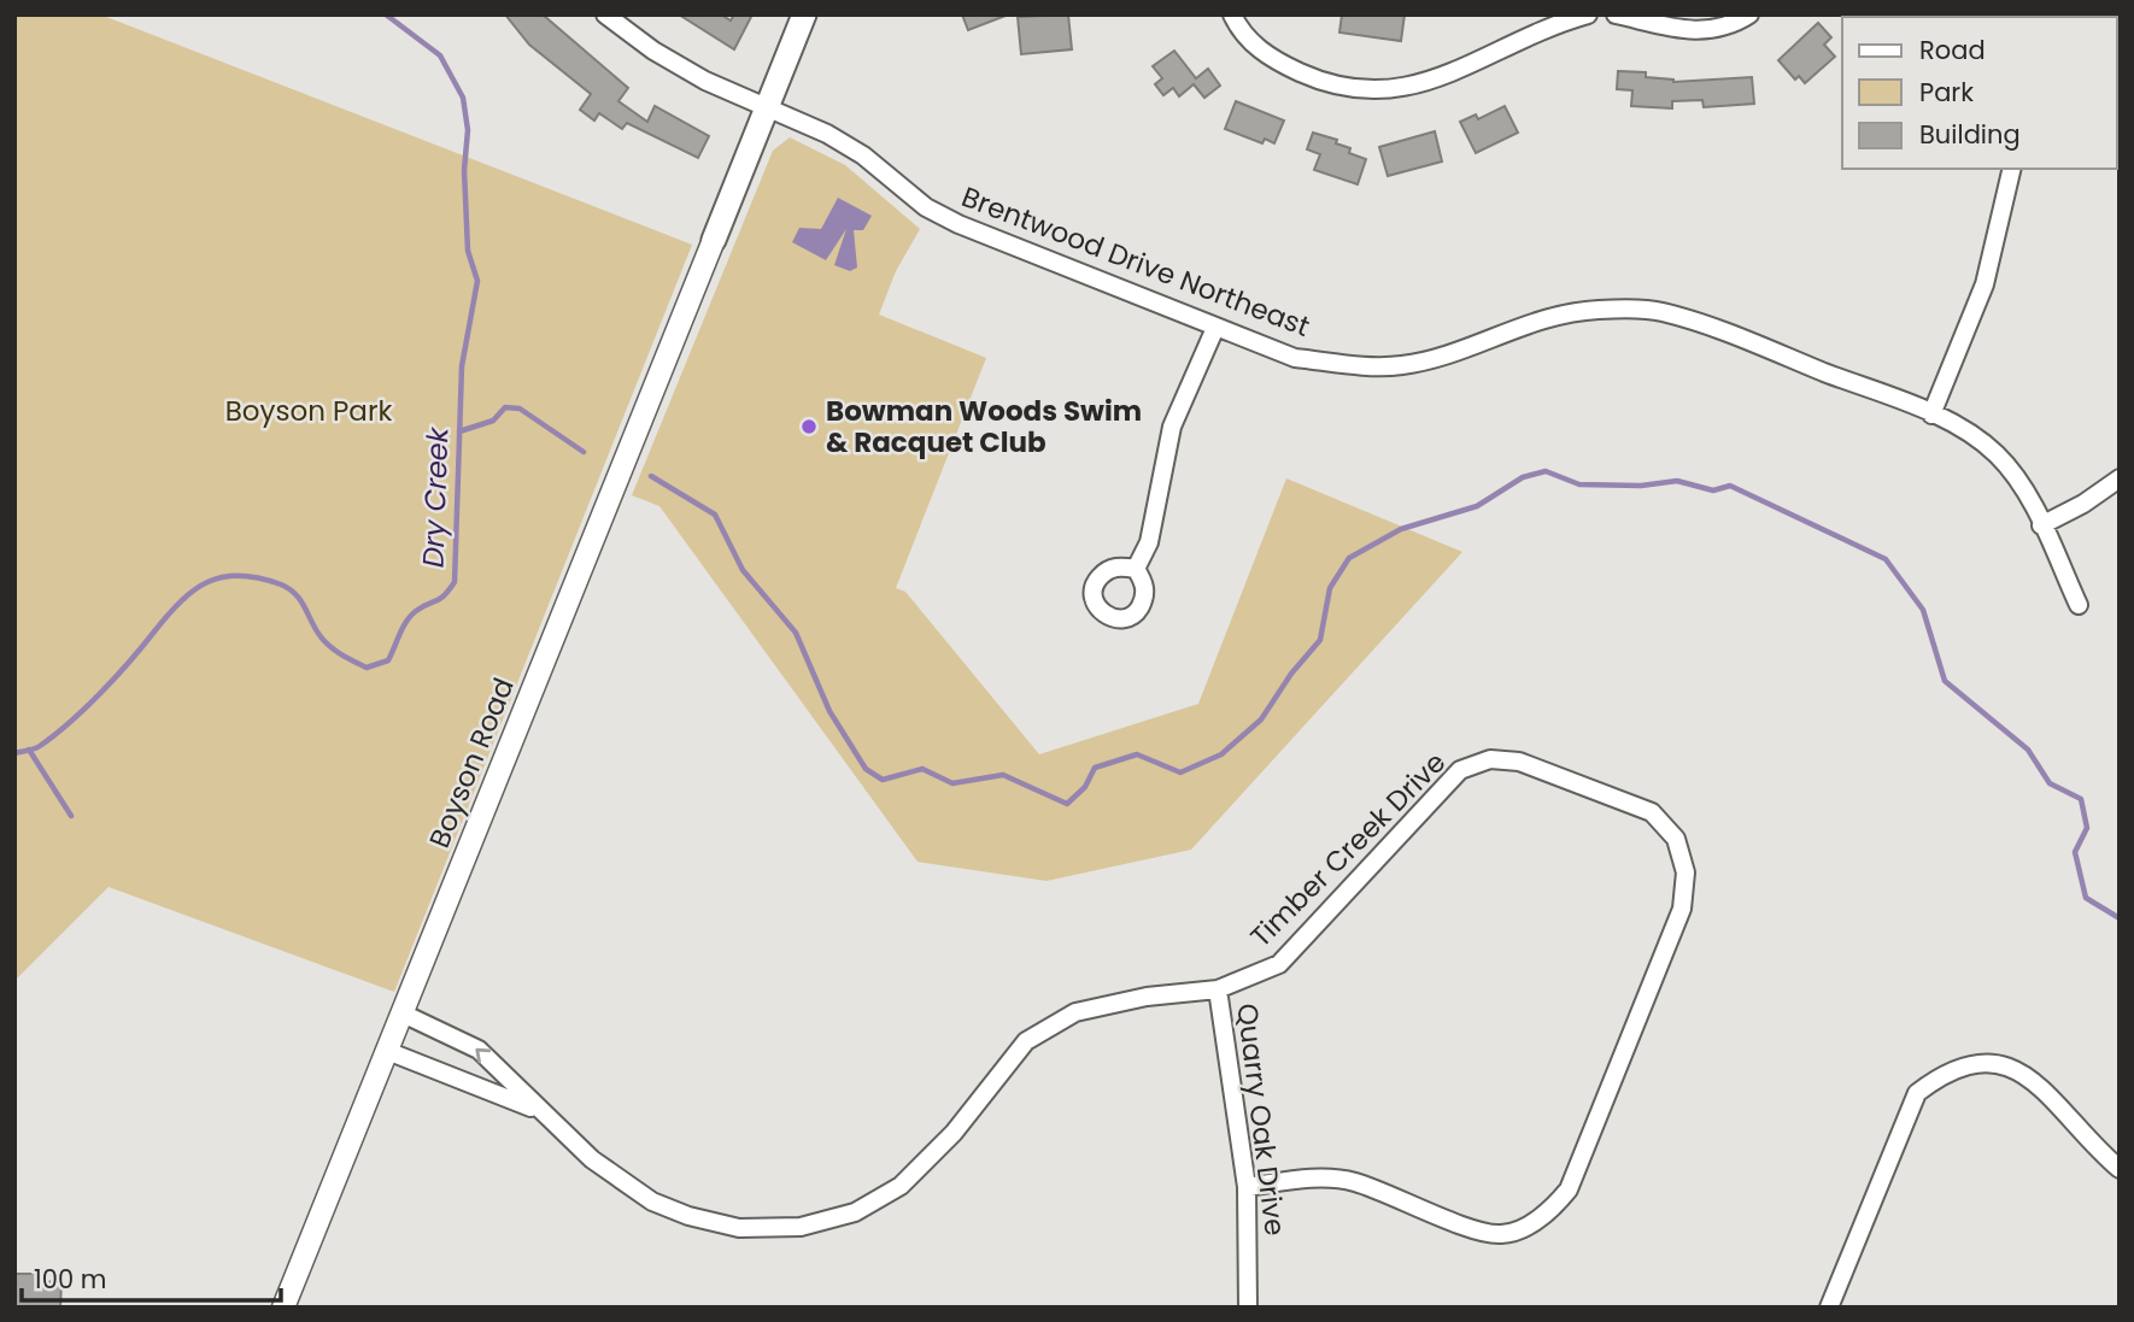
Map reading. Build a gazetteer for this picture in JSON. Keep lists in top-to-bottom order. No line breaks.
{"streets":{"street":["Brentwood Drive Northeast","Boyson Road","Timber Creek Drive","Quarry Oak Drive"]},"crossings":[["Boyson Road","Timber Creek Drive"],["Timber Creek Drive","Quarry Oak Drive"]],"water":["Dry Creek"],"parks":["Boyson Park"],"places":["Bowman Woods Swim & Racquet Club"],"legend":["Road","Park","Building"],"scale_bar":"100 m"}
